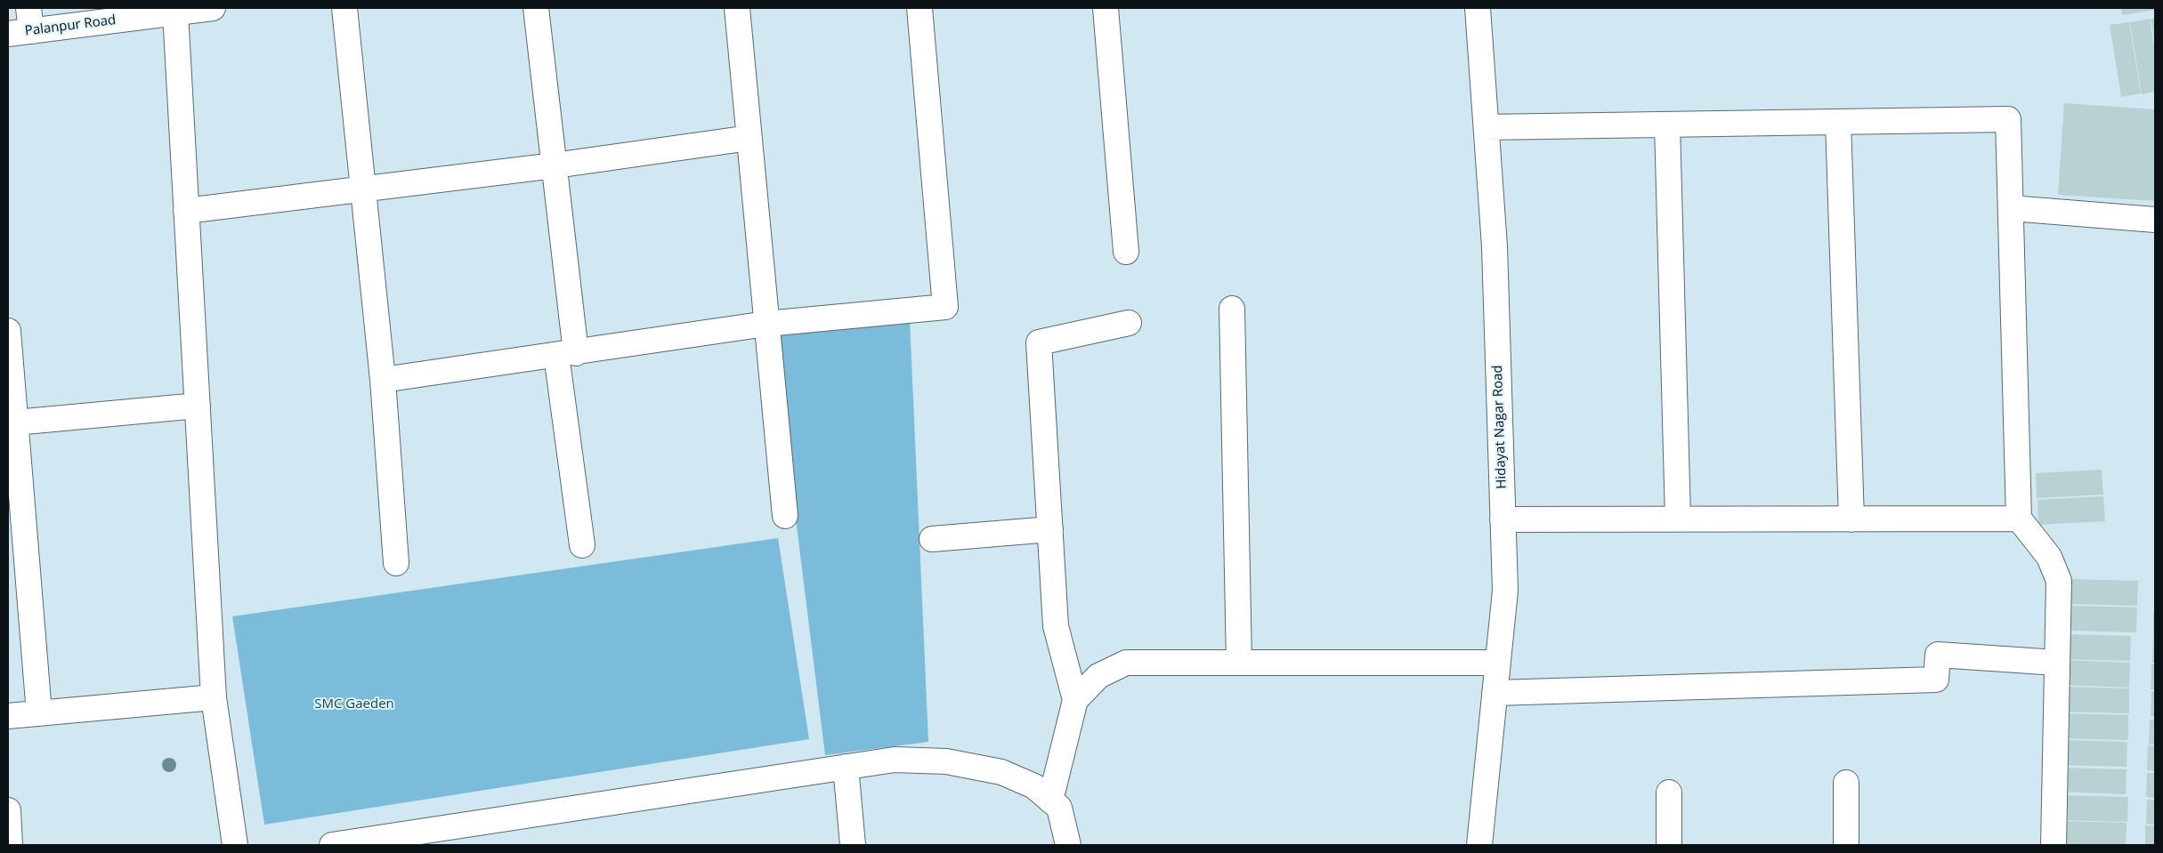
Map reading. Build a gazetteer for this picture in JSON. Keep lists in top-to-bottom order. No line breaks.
{"streets":{"street":["Palanpur Road","Hidayat Nagar Road"]},"parks":["SMC Gaeden"]}
